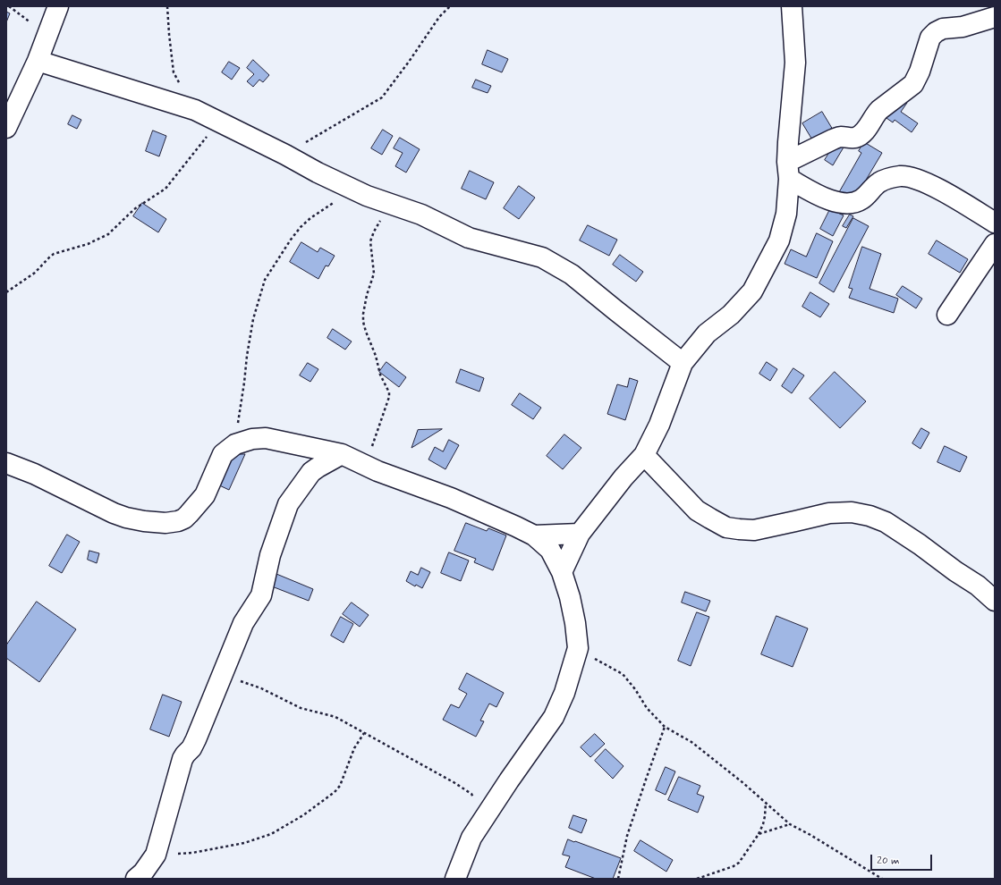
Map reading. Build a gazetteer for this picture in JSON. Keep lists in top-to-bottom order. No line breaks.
{"scale_bar":"20 m"}
